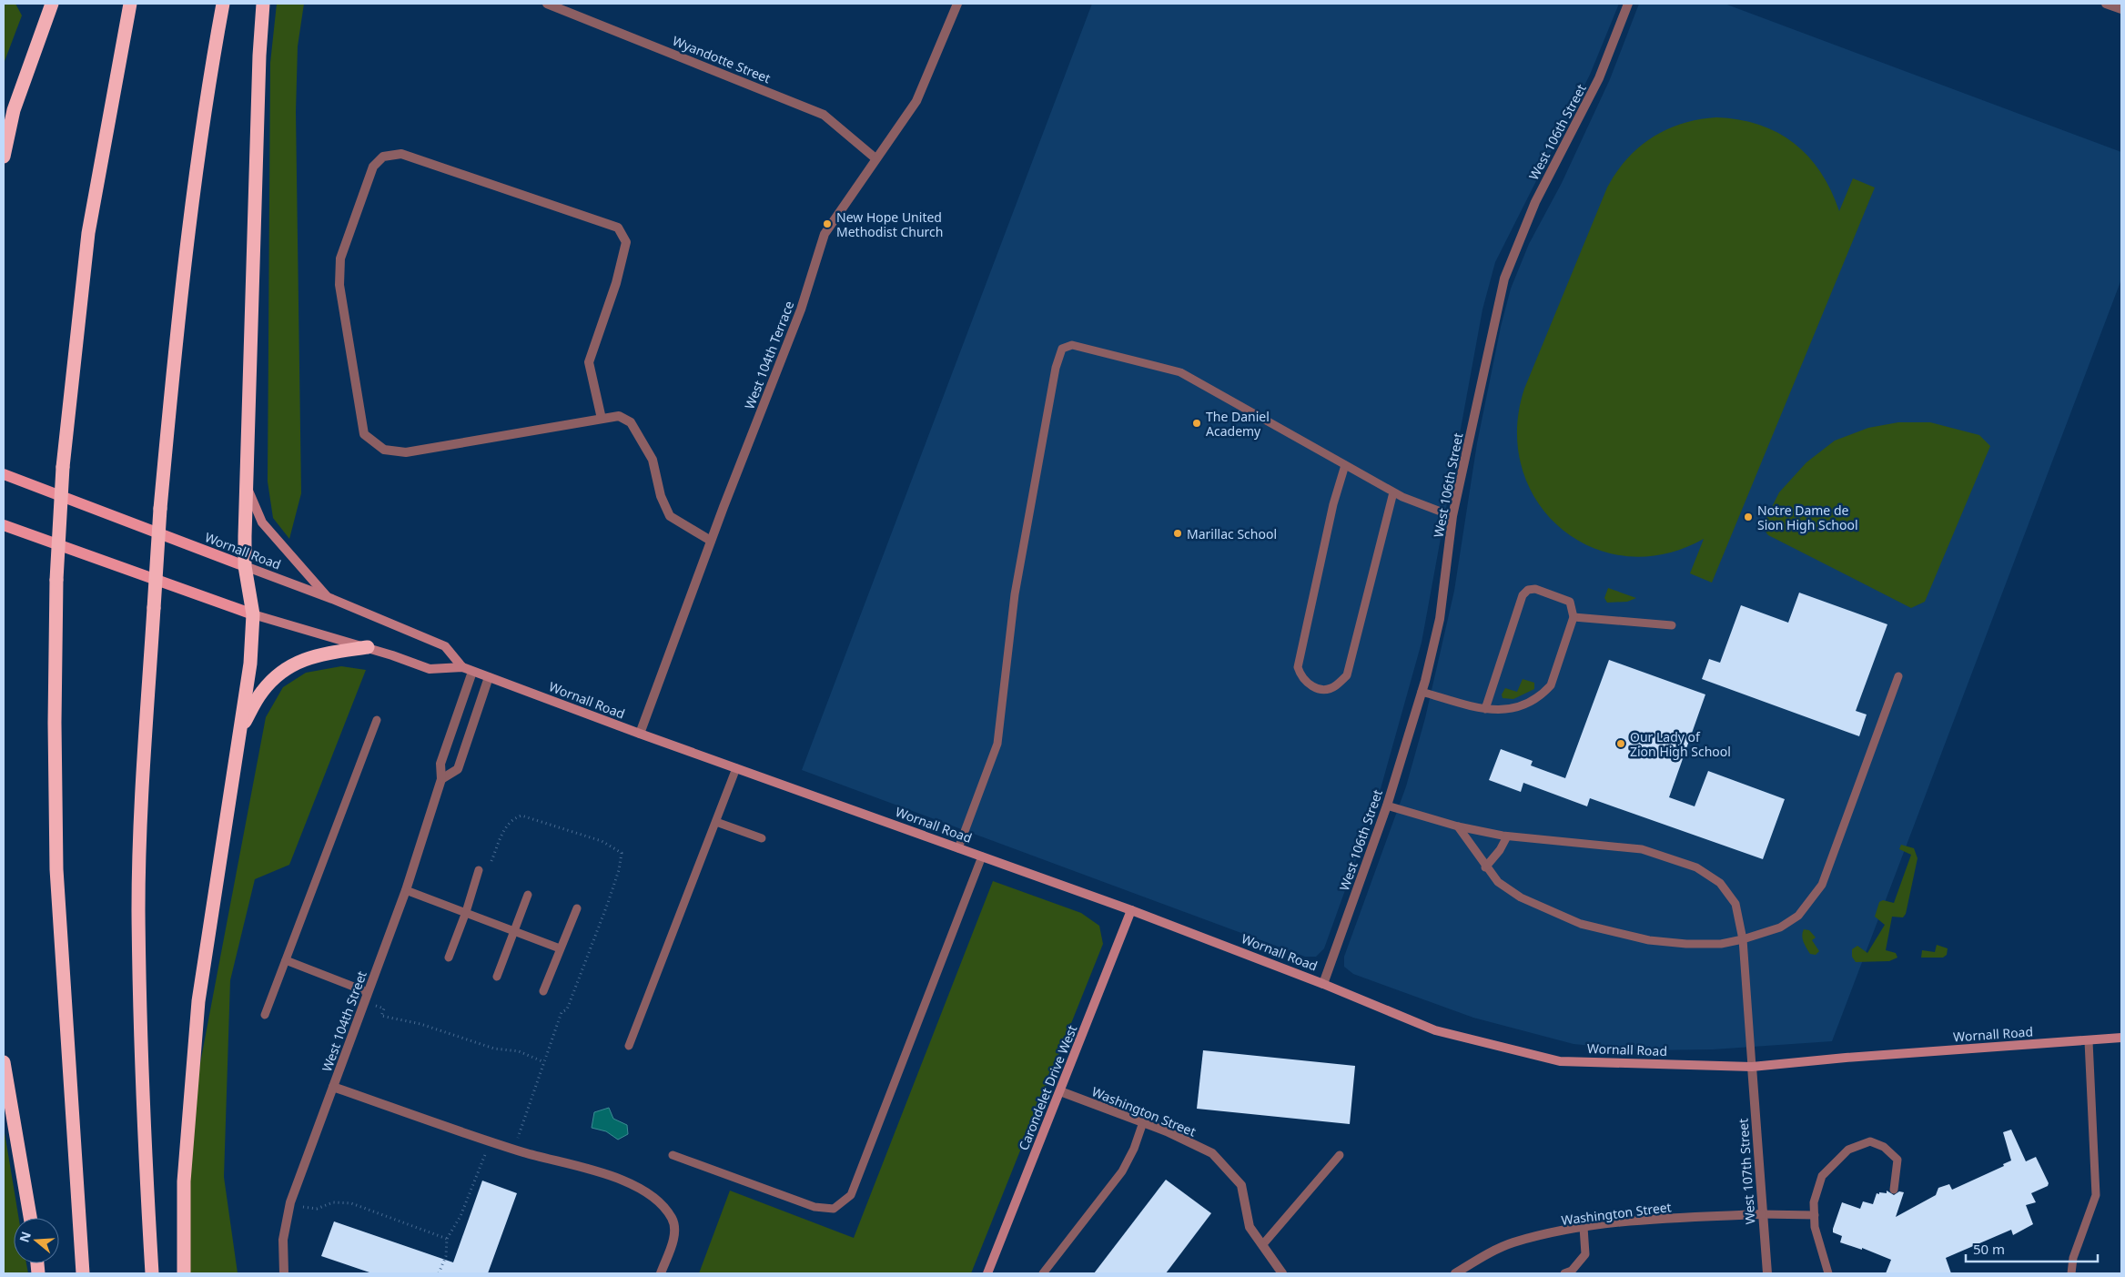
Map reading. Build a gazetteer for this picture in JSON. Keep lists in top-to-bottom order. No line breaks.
{"streets":{"main road":["Wornall Road","Carondelet Drive West"],"street":["Wyandotte Street","West 106th Street","West 104th Terrace","West 104th Street","Washington Street","West 107th Street"]},"crossings":[["Wyandotte Street","West 104th Terrace"],["West 106th Street","Wornall Road"],["West 104th Terrace","Wornall Road"],["Wornall Road","West 104th Street"],["Wornall Road","Carondelet Drive West"],["Wornall Road","West 107th Street"],["Carondelet Drive West","Washington Street"],["Washington Street","West 107th Street"]],"places":["New Hope United Methodist Church","The Daniel Academy","Notre Dame de Sion High School","Marillac School","Our Lady of Zion High School"],"scale_bar":"50 m","north":"left"}
